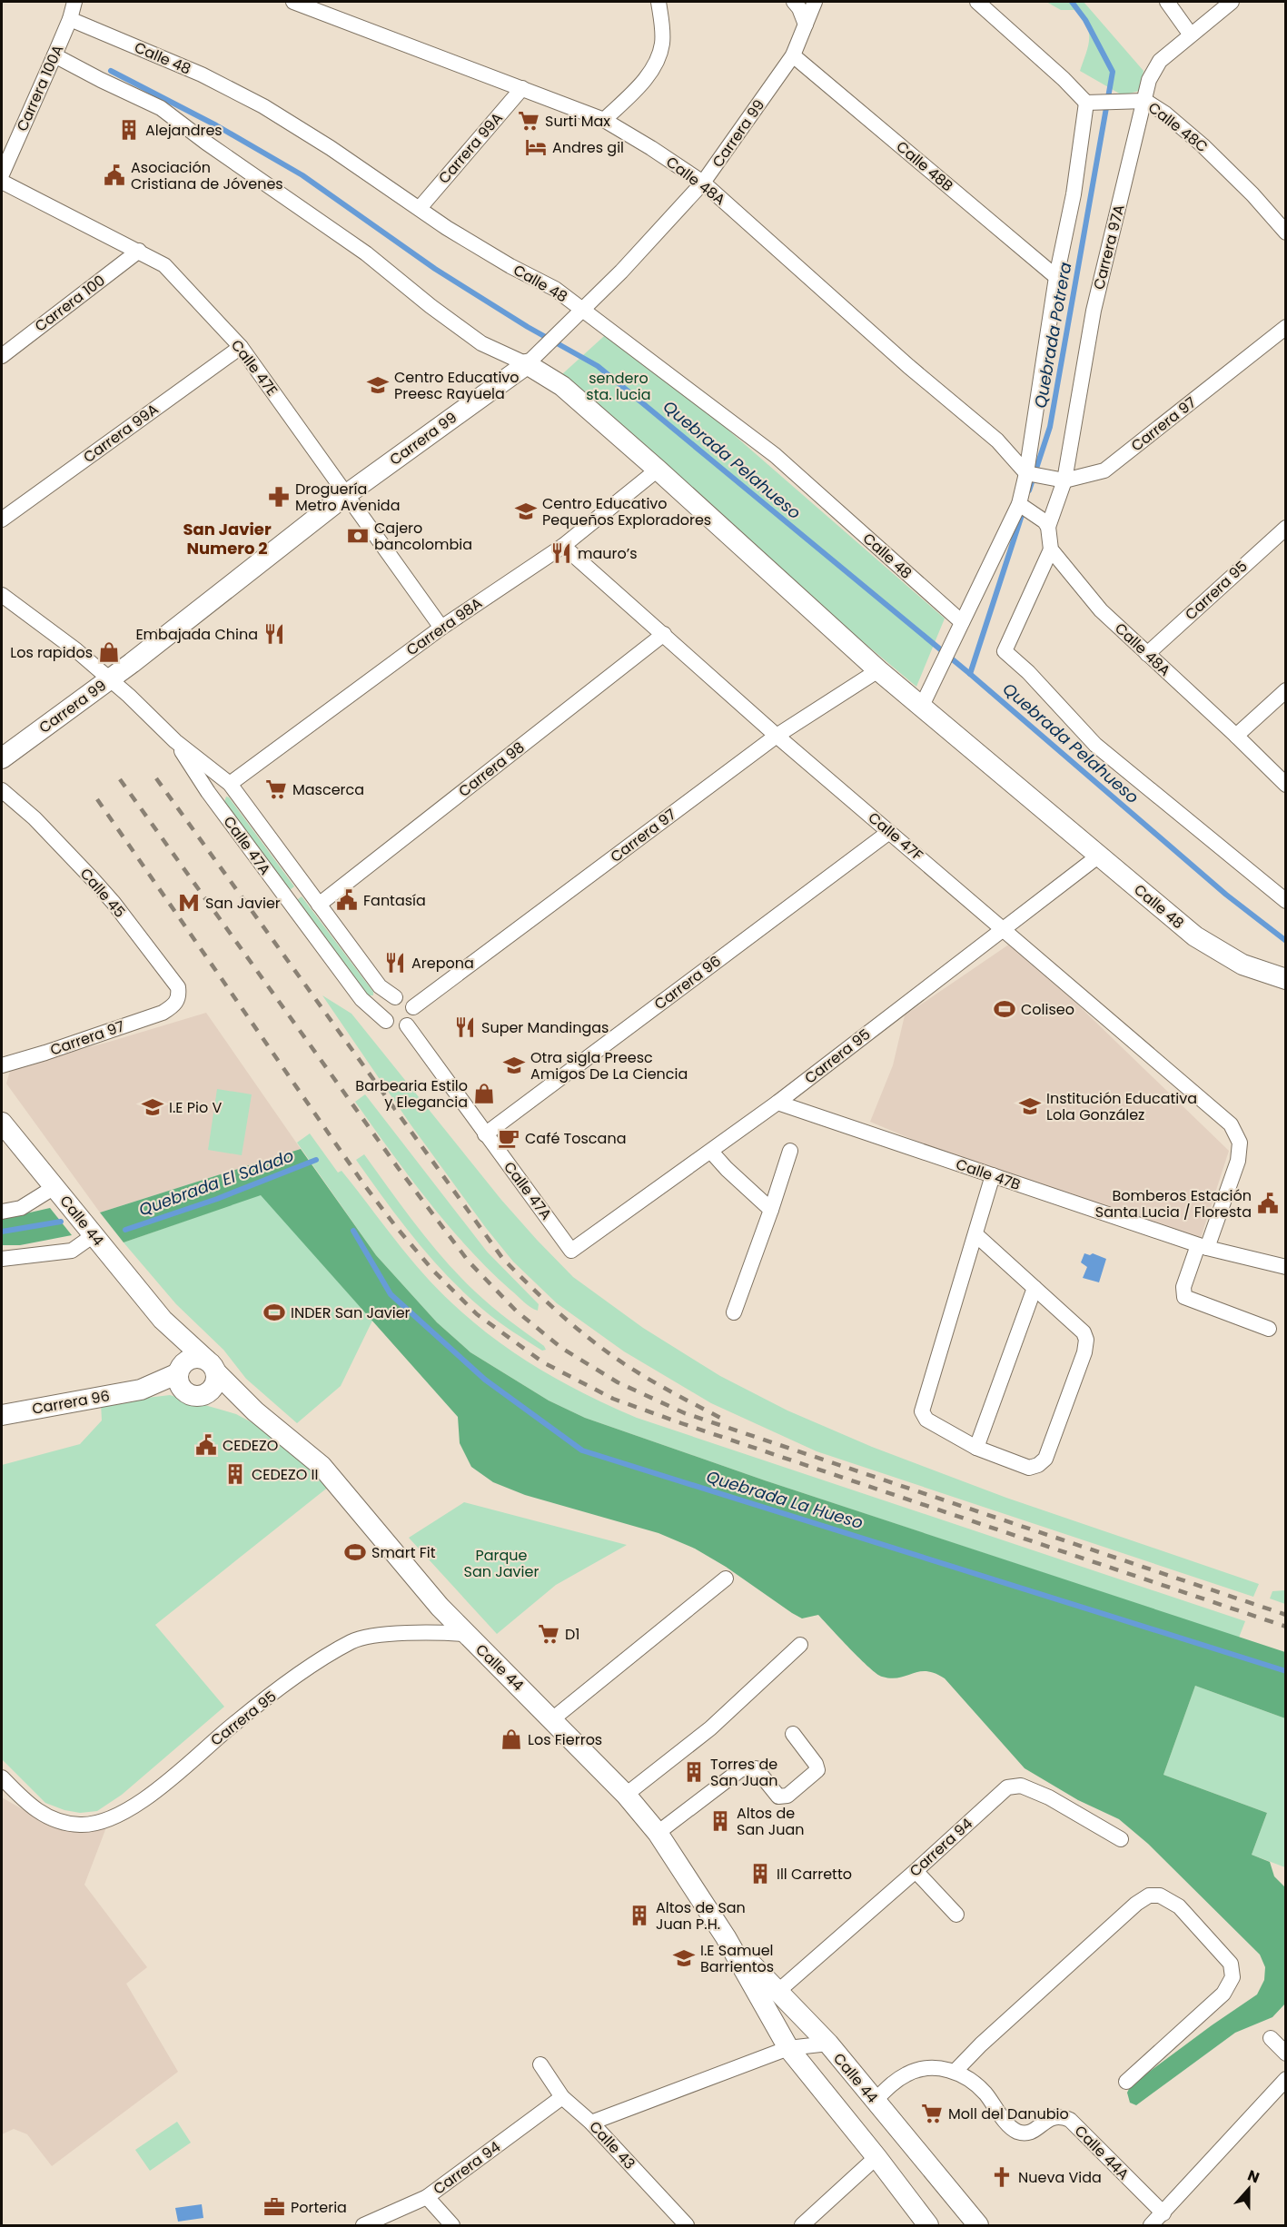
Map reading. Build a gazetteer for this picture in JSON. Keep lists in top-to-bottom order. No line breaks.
{"streets":{"street":["Calle 48","Carrera 100A","Calle 48C","Carrera 99","Carrera 99A","Calle 48B","Calle 48A","Carrera 97A","Carrera 100","Calle 47E","Carrera 97","Carrera 95","Carrera 98A","Carrera 98","Calle 47F","Calle 47A","Calle 45","Carrera 96","Calle 47B","Calle 44","Carrera 94","Calle 43","Calle 44A"]},"crossings":[["Calle 48","Carrera 100A"],["Calle 48","Carrera 99"],["Calle 48","Carrera 99A"],["Calle 48","Carrera 97"],["Calle 48","Carrera 95"],["Calle 48","Carrera 98A"],["Calle 48C","Carrera 97A"],["Carrera 99","Calle 48B"],["Carrera 99","Calle 48A"],["Carrera 99","Calle 47E"],["Carrera 99","Calle 47A"],["Carrera 99A","Calle 48A"],["Carrera 99A","Calle 47E"],["Calle 48A","Carrera 97"],["Calle 48A","Carrera 95"],["Carrera 97A","Carrera 97"],["Carrera 100","Calle 47E"],["Calle 47E","Carrera 98A"],["Carrera 97","Calle 47F"],["Carrera 97","Calle 47A"],["Carrera 97","Calle 45"],["Carrera 95","Calle 47F"],["Carrera 95","Calle 47A"],["Carrera 95","Calle 47B"],["Carrera 95","Calle 44"],["Carrera 98A","Calle 47F"],["Carrera 98A","Calle 47A"],["Carrera 98","Calle 47F"],["Carrera 98","Calle 47A"],["Calle 47F","Carrera 96"],["Calle 47F","Calle 47B"],["Calle 47A","Carrera 96"],["Carrera 96","Calle 44"],["Calle 44","Carrera 94"],["Carrera 94","Calle 43"]],"districts":["San Javier Numero 2"],"water":["Quebrada Potrera","Quebrada Pelahueso","Quebrada El Salado","Quebrada La Hueso"],"parks":["sendero sta. lucia","Parque San Javier"],"places":{"supermarket":["Surti Max","Mascerca","D1","Moll del Danubio"],"building":["Alejandres","CEDEZO II","Torres de San Juan","Altos de San Juan","Ill Carretto","Altos de San Juan P.H."],"hotel":["Andres gil"],"public building":["Asociación Cristiana de Jóvenes","Fantasía","Bomberos Estación Santa Lucia / Floresta","CEDEZO"],"school or university":["Centro Educativo Preesc Rayuela","Centro Educativo Pequeños Exploradores","Otra sigla Preesc Amigos De La Ciencia","Institución Educativa Lola González","I.E Pio V","I.E Samuel Barrientos"],"pharmacy":["Droguería Metro Avenida"],"bank":["Cajero bancolombia"],"restaurant":["mauro’s","Embajada China","Arepona","Super Mandingas"],"shop":["Los rapidos","Barbearia Estilo y Elegancia","Los Fierros"],"metro station":["San Javier"],"sports":["Coliseo","INDER San Javier","Smart Fit"],"cafe":["Café Toscana"],"church":["Nueva Vida"],"office":["Porteria"]},"north":"top"}
